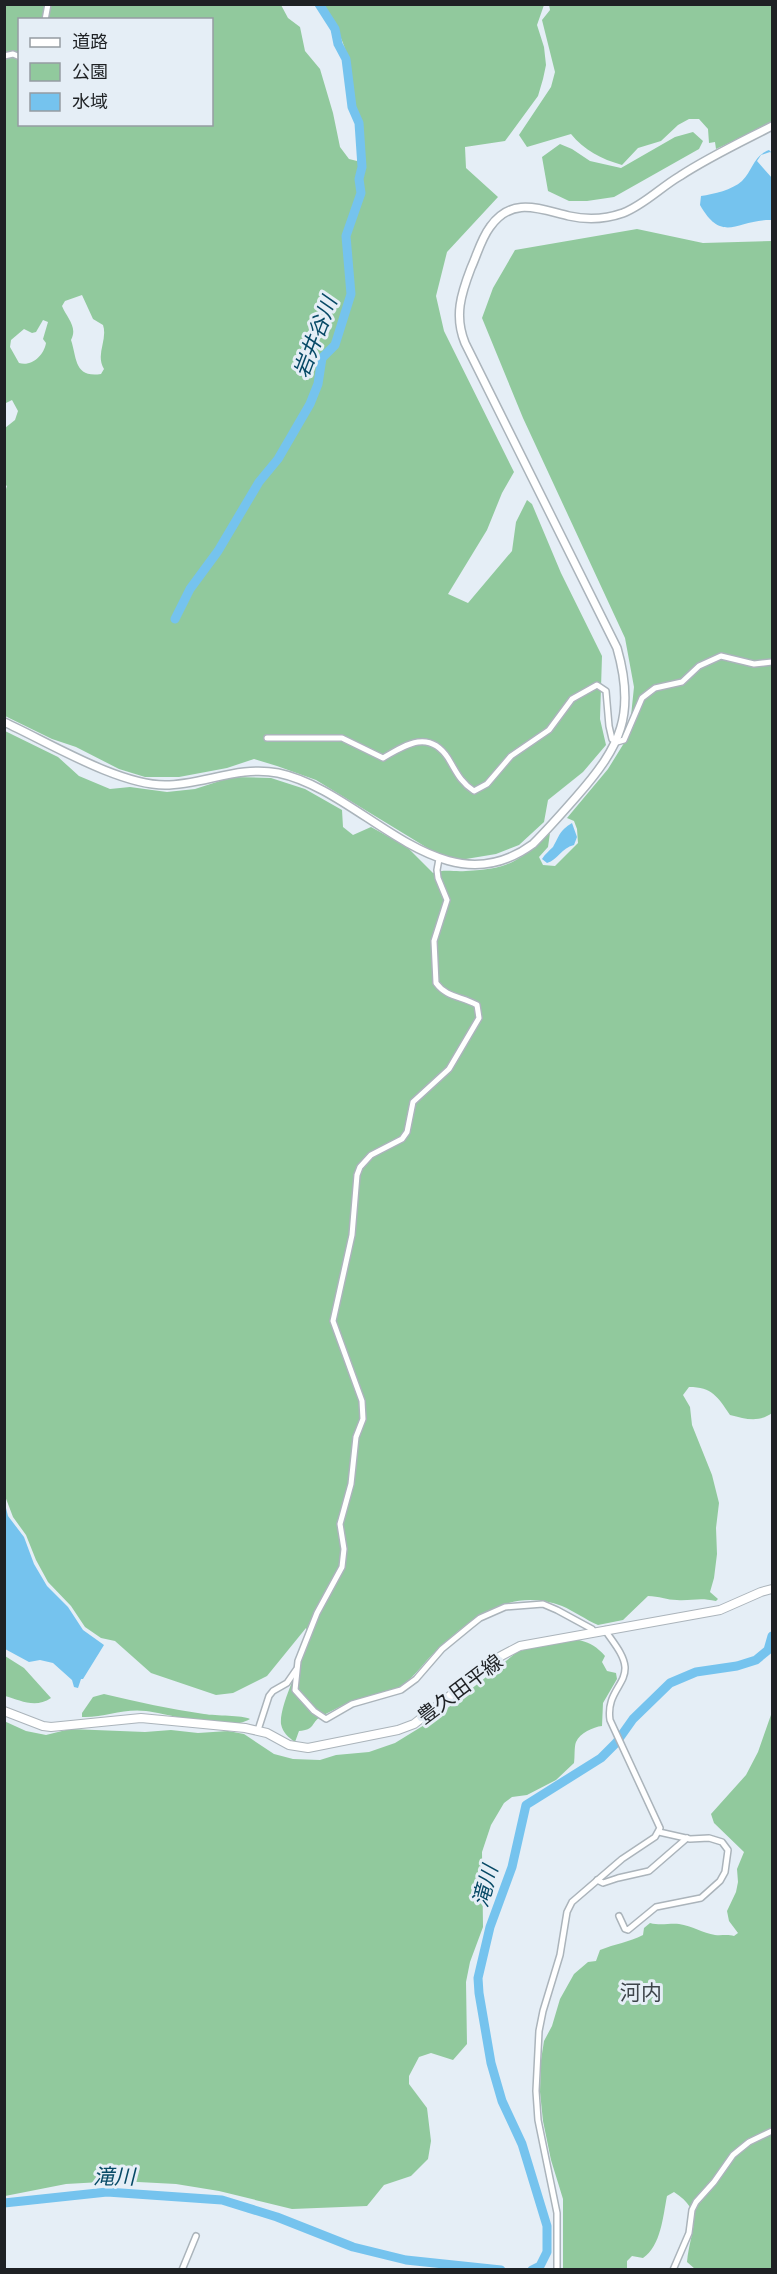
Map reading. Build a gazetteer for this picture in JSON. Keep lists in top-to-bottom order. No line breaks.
{"streets":{"main road":["豊久田平線"]},"districts":["河内"],"water":["岩井谷川","滝川"],"legend":["道路","公園","水域"]}
